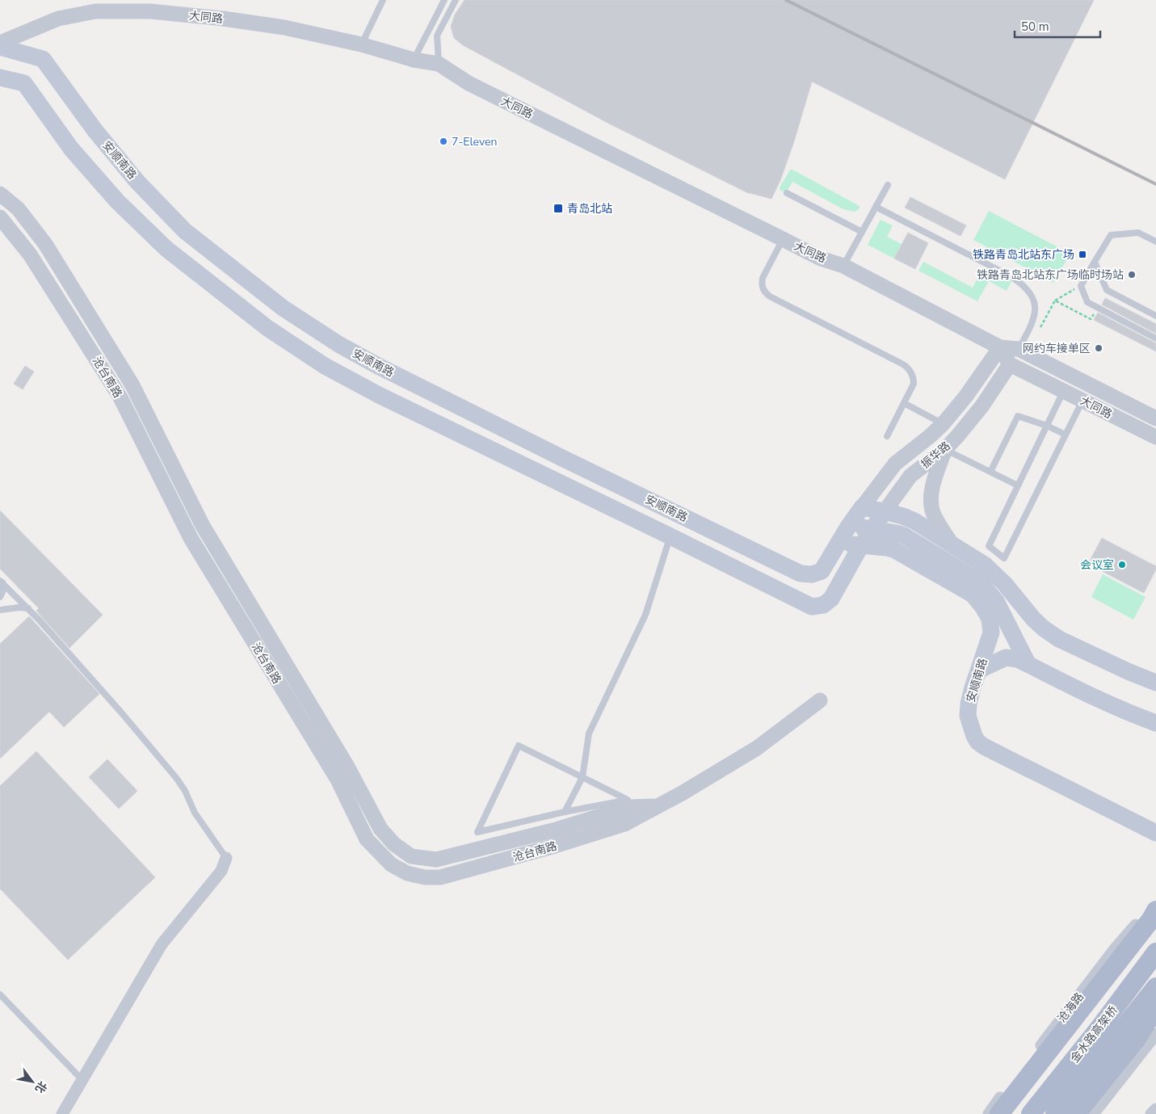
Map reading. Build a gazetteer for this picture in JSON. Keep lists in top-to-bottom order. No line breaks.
{"streets":{"main road":["安顺南路","振华路","金水路高架桥"],"street":["大同路","沧台南路","沧海路"]},"crossings":[["大同路","振华路"],["安顺南路","振华路"]],"places":{"other":["7-Eleven","铁路青岛北站东广场临时场站","网约车接单区","会议室"],"transit":["青岛北站","铁路青岛北站东广场"]},"scale_bar":"50 m","north":"bottom right"}
